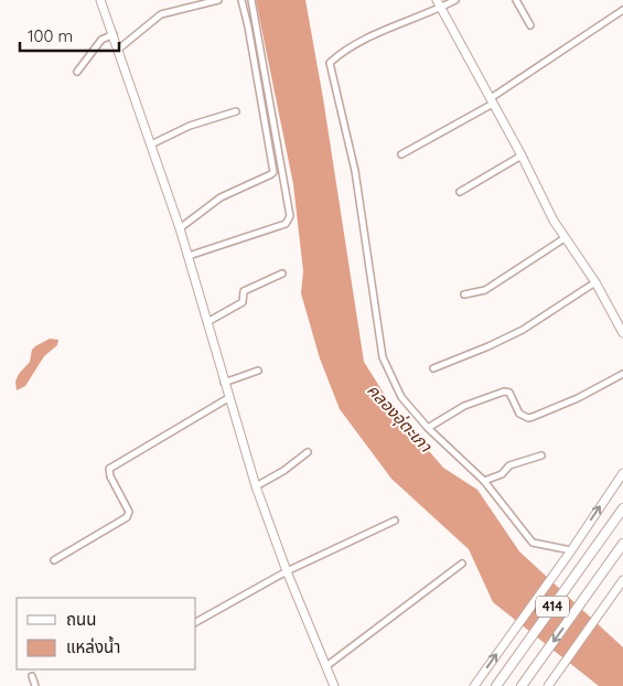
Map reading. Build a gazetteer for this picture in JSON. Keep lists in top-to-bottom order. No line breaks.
{"streets":{"main road":["414"]},"water":["คลองอุ่ตะเภา"],"legend":["ถนน","แหล่งน้ำ"],"scale_bar":"100 m"}
